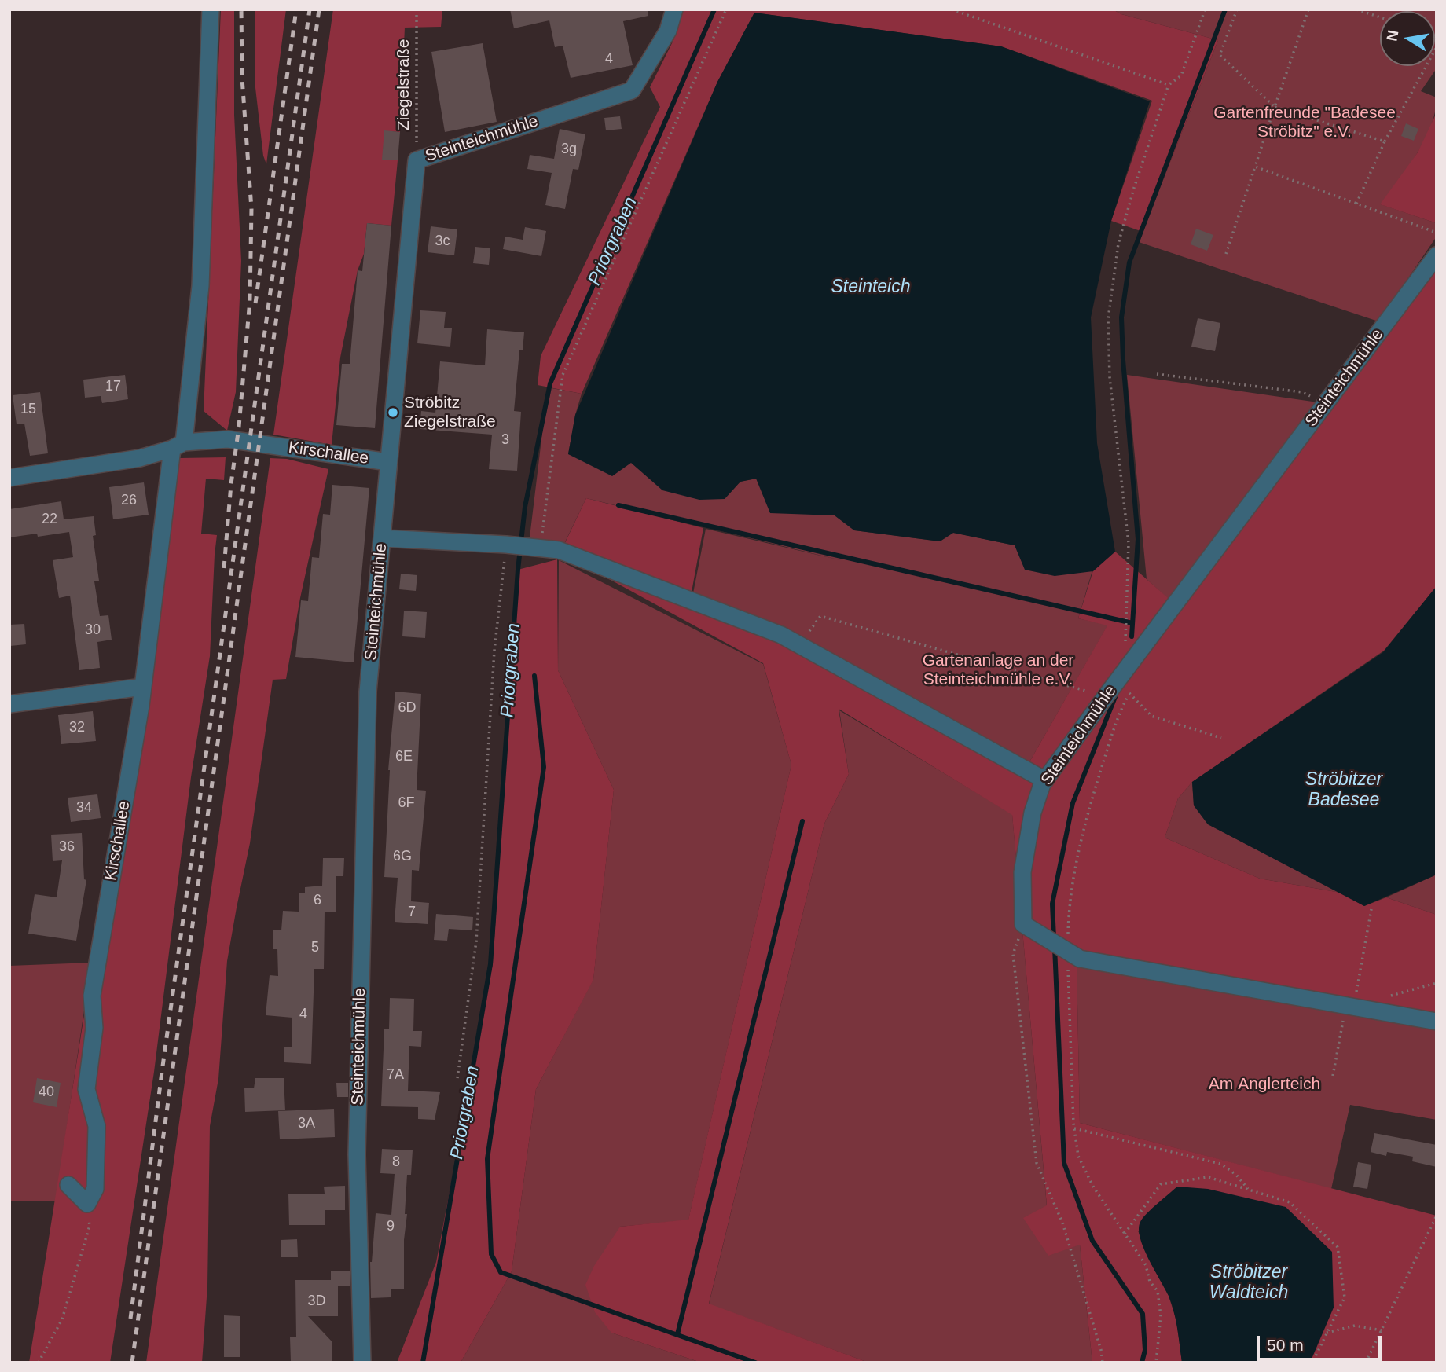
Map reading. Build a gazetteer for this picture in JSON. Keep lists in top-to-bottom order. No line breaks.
{"streets":{"street":["Steinteichmühle","Kirschallee"],"path":["Ziegelstraße"]},"crossings":[["Ziegelstraße","Steinteichmühle"],["Steinteichmühle","Kirschallee"]],"water":["Priorgraben","Steinteich","Ströbitzer Badesee","Ströbitzer Waldteich"],"parks":["Gartenfreunde \"Badesee Ströbitz\" e.V.","Gartenanlage an der Steinteichmühle e.V.","Am Anglerteich"],"places":["Ströbitz Ziegelstraße"],"house_numbers":["4","3g","3c","17","15","3","26","22","30","6D","32","6E","6F","34","36","6G","6","7","5","4","7A","40","3A","8","9","3D"],"scale_bar":"50 m","north":"left"}
